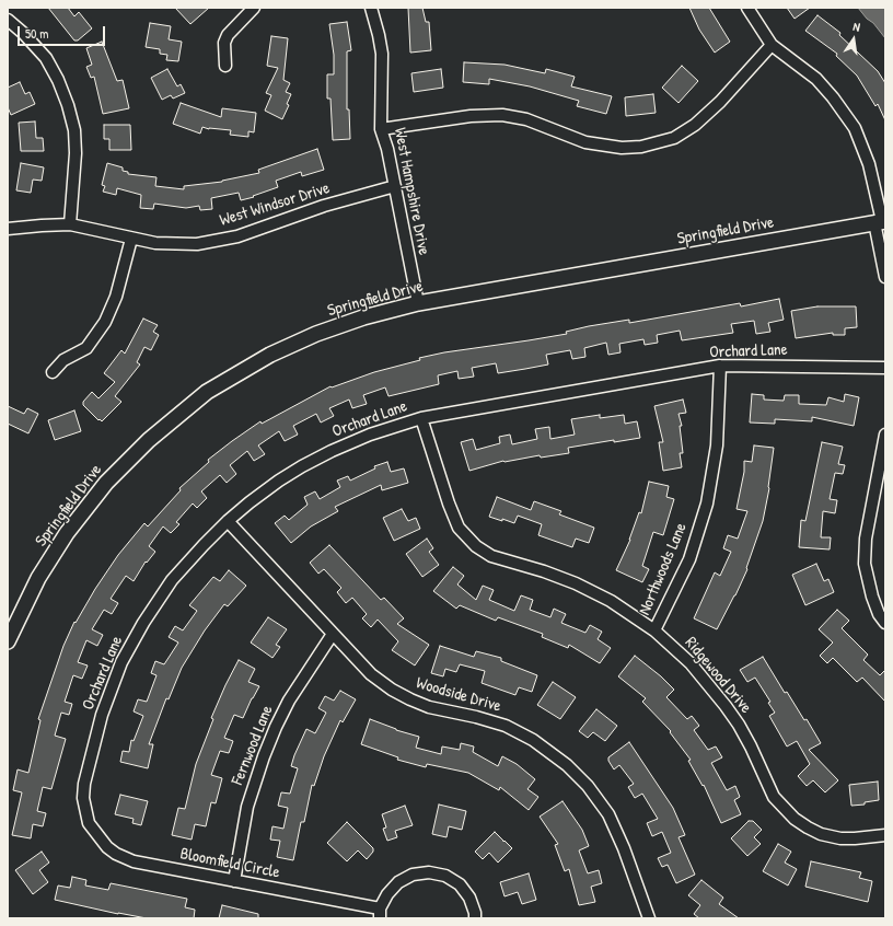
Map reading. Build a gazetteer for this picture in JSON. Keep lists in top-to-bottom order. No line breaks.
{"streets":{"street":["West Hampshire Drive","West Windsor Drive","Springfield Drive","Orchard Lane","Northwoods Lane","Ridgewood Drive","Woodside Drive","Fernwood Lane","Bloomfield Circle"]},"crossings":[["West Hampshire Drive","West Windsor Drive"],["West Hampshire Drive","Springfield Drive"],["Orchard Lane","Northwoods Lane"],["Orchard Lane","Ridgewood Drive"],["Orchard Lane","Woodside Drive"],["Orchard Lane","Bloomfield Circle"],["Northwoods Lane","Ridgewood Drive"],["Woodside Drive","Fernwood Lane"],["Fernwood Lane","Bloomfield Circle"]],"scale_bar":"50 m","north":"top"}
